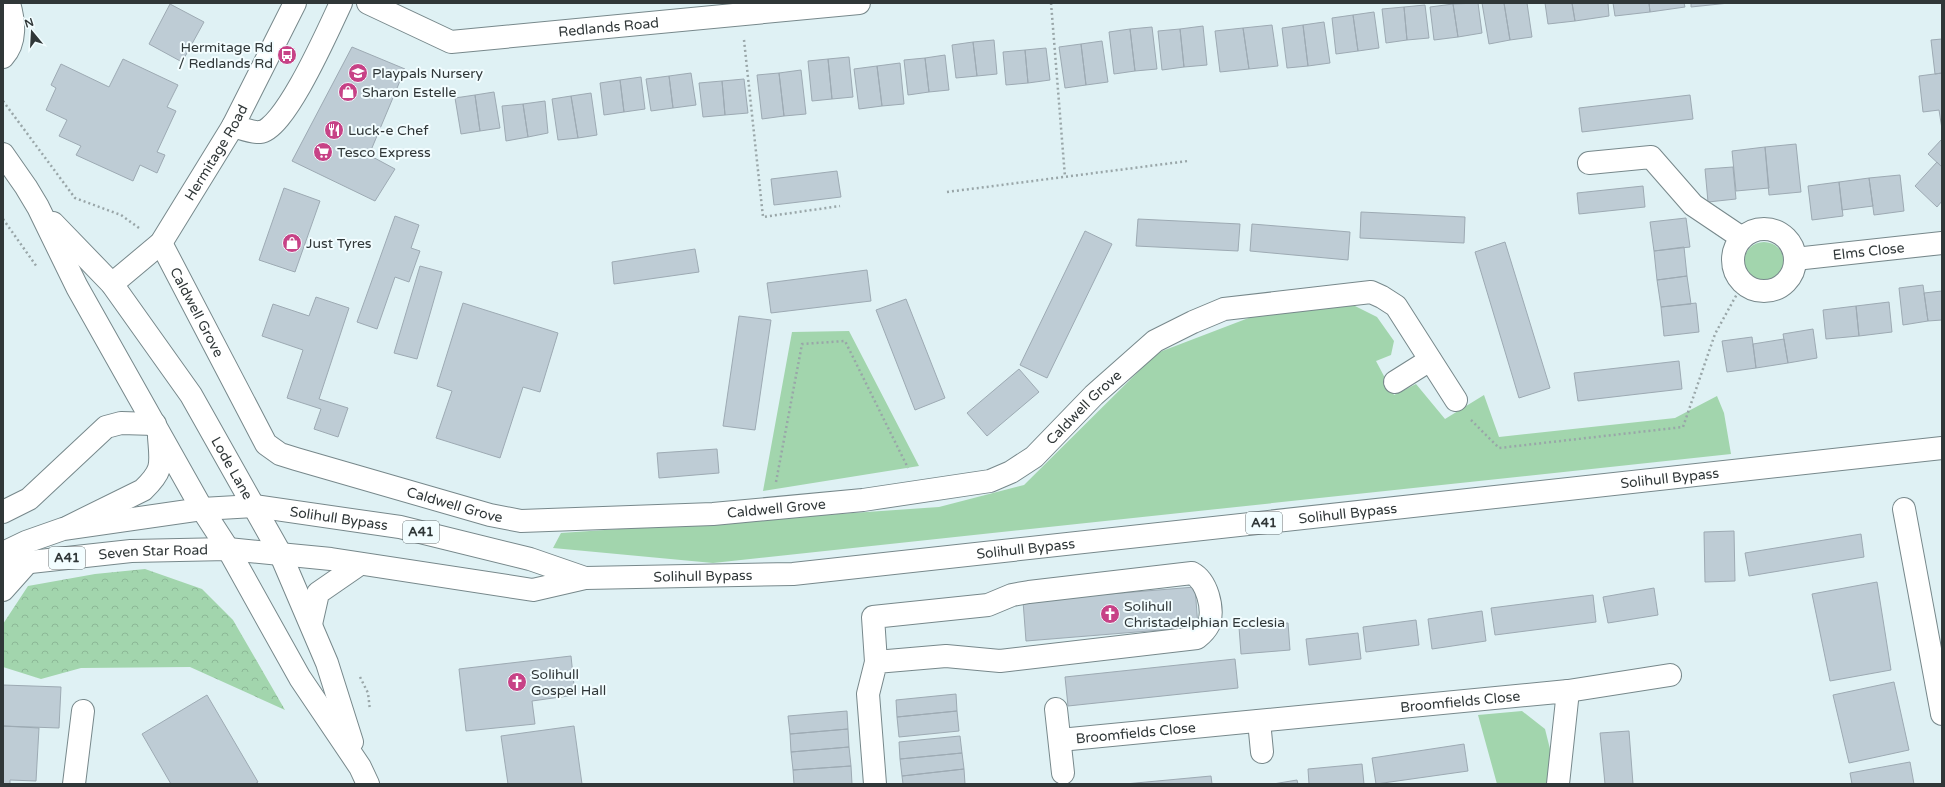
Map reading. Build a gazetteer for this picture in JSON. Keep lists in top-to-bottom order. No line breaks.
{"streets":{"main road":["Redlands Road","Hermitage Road","Elms Close","Caldwell Grove","Lode Lane","Solihull Bypass","A41","Seven Star Road","Broomfields Close"]},"crossings":[["Hermitage Road","Caldwell Grove"],["Hermitage Road","Lode Lane"],["Lode Lane","Solihull Bypass"],["Lode Lane","Seven Star Road"],["Solihull Bypass","Seven Star Road"]],"places":{"bus stop":["Hermitage Rd / Redlands Rd"],"school or university":["Playpals Nursery"],"shop":["Sharon Estelle","Just Tyres"],"restaurant":["Luck-e Chef"],"supermarket":["Tesco Express"],"church":["Solihull Christadelphian Ecclesia","Solihull Gospel Hall"]},"north":"top"}
